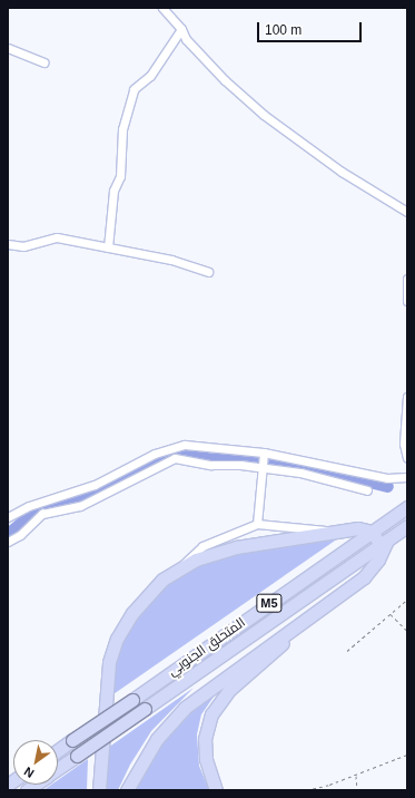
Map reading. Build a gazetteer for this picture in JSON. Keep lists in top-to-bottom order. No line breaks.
{"streets":{"highway":["M5","المتحلق الجنوبي"]},"scale_bar":"100 m","north":"bottom left"}
